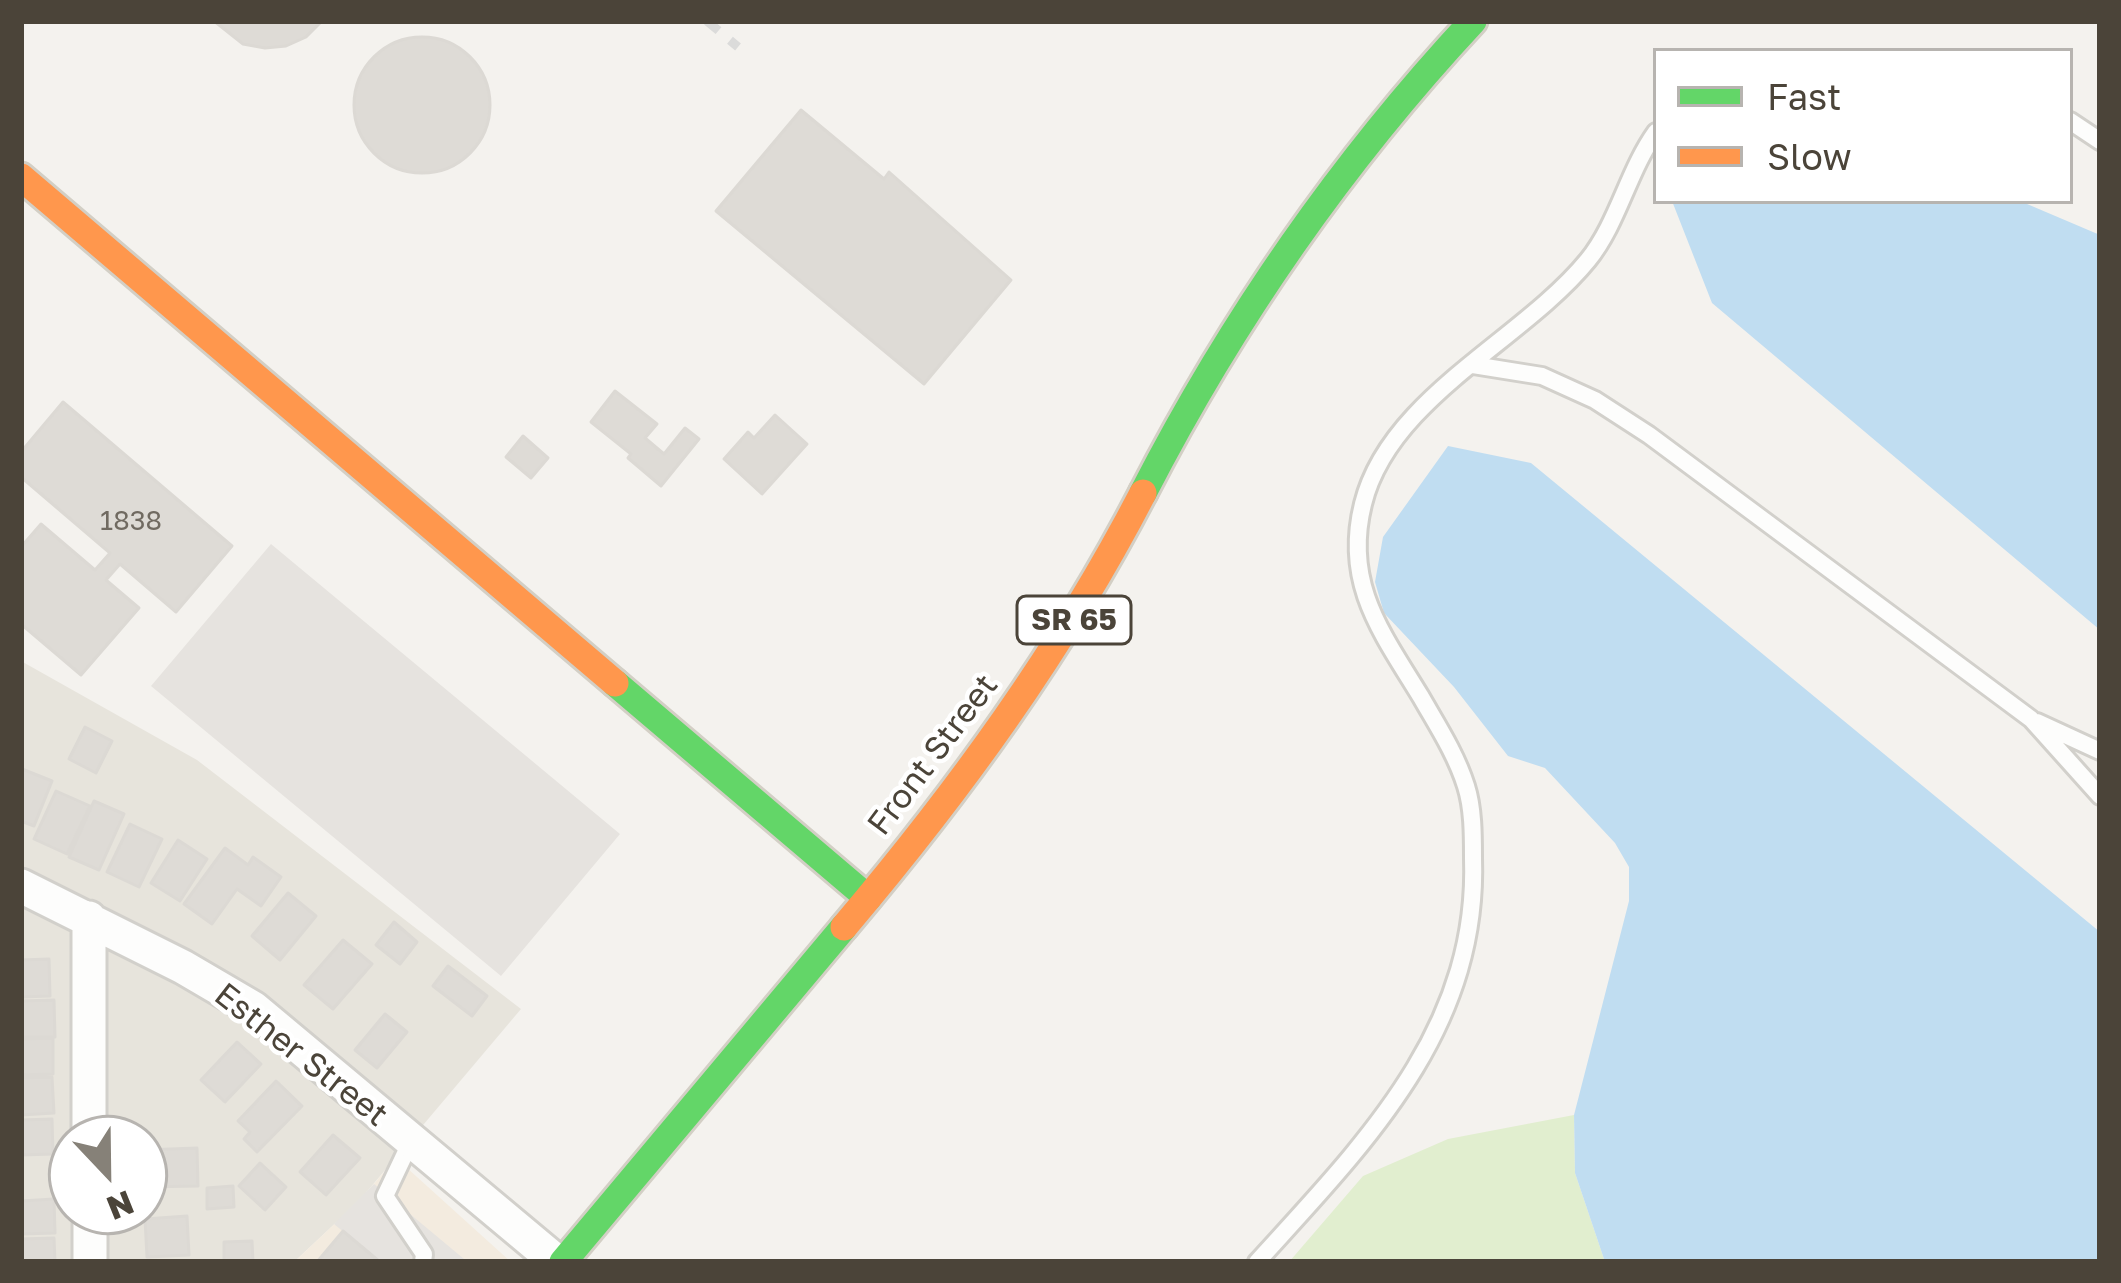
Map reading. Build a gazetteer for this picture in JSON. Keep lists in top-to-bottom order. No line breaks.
{"streets":{"main road":["SR 65","Front Street"],"street":["Esther Street"]},"crossings":[["Front Street","Esther Street"]],"house_numbers":["1838"],"legend":["Fast","Slow"],"north":"bottom"}
